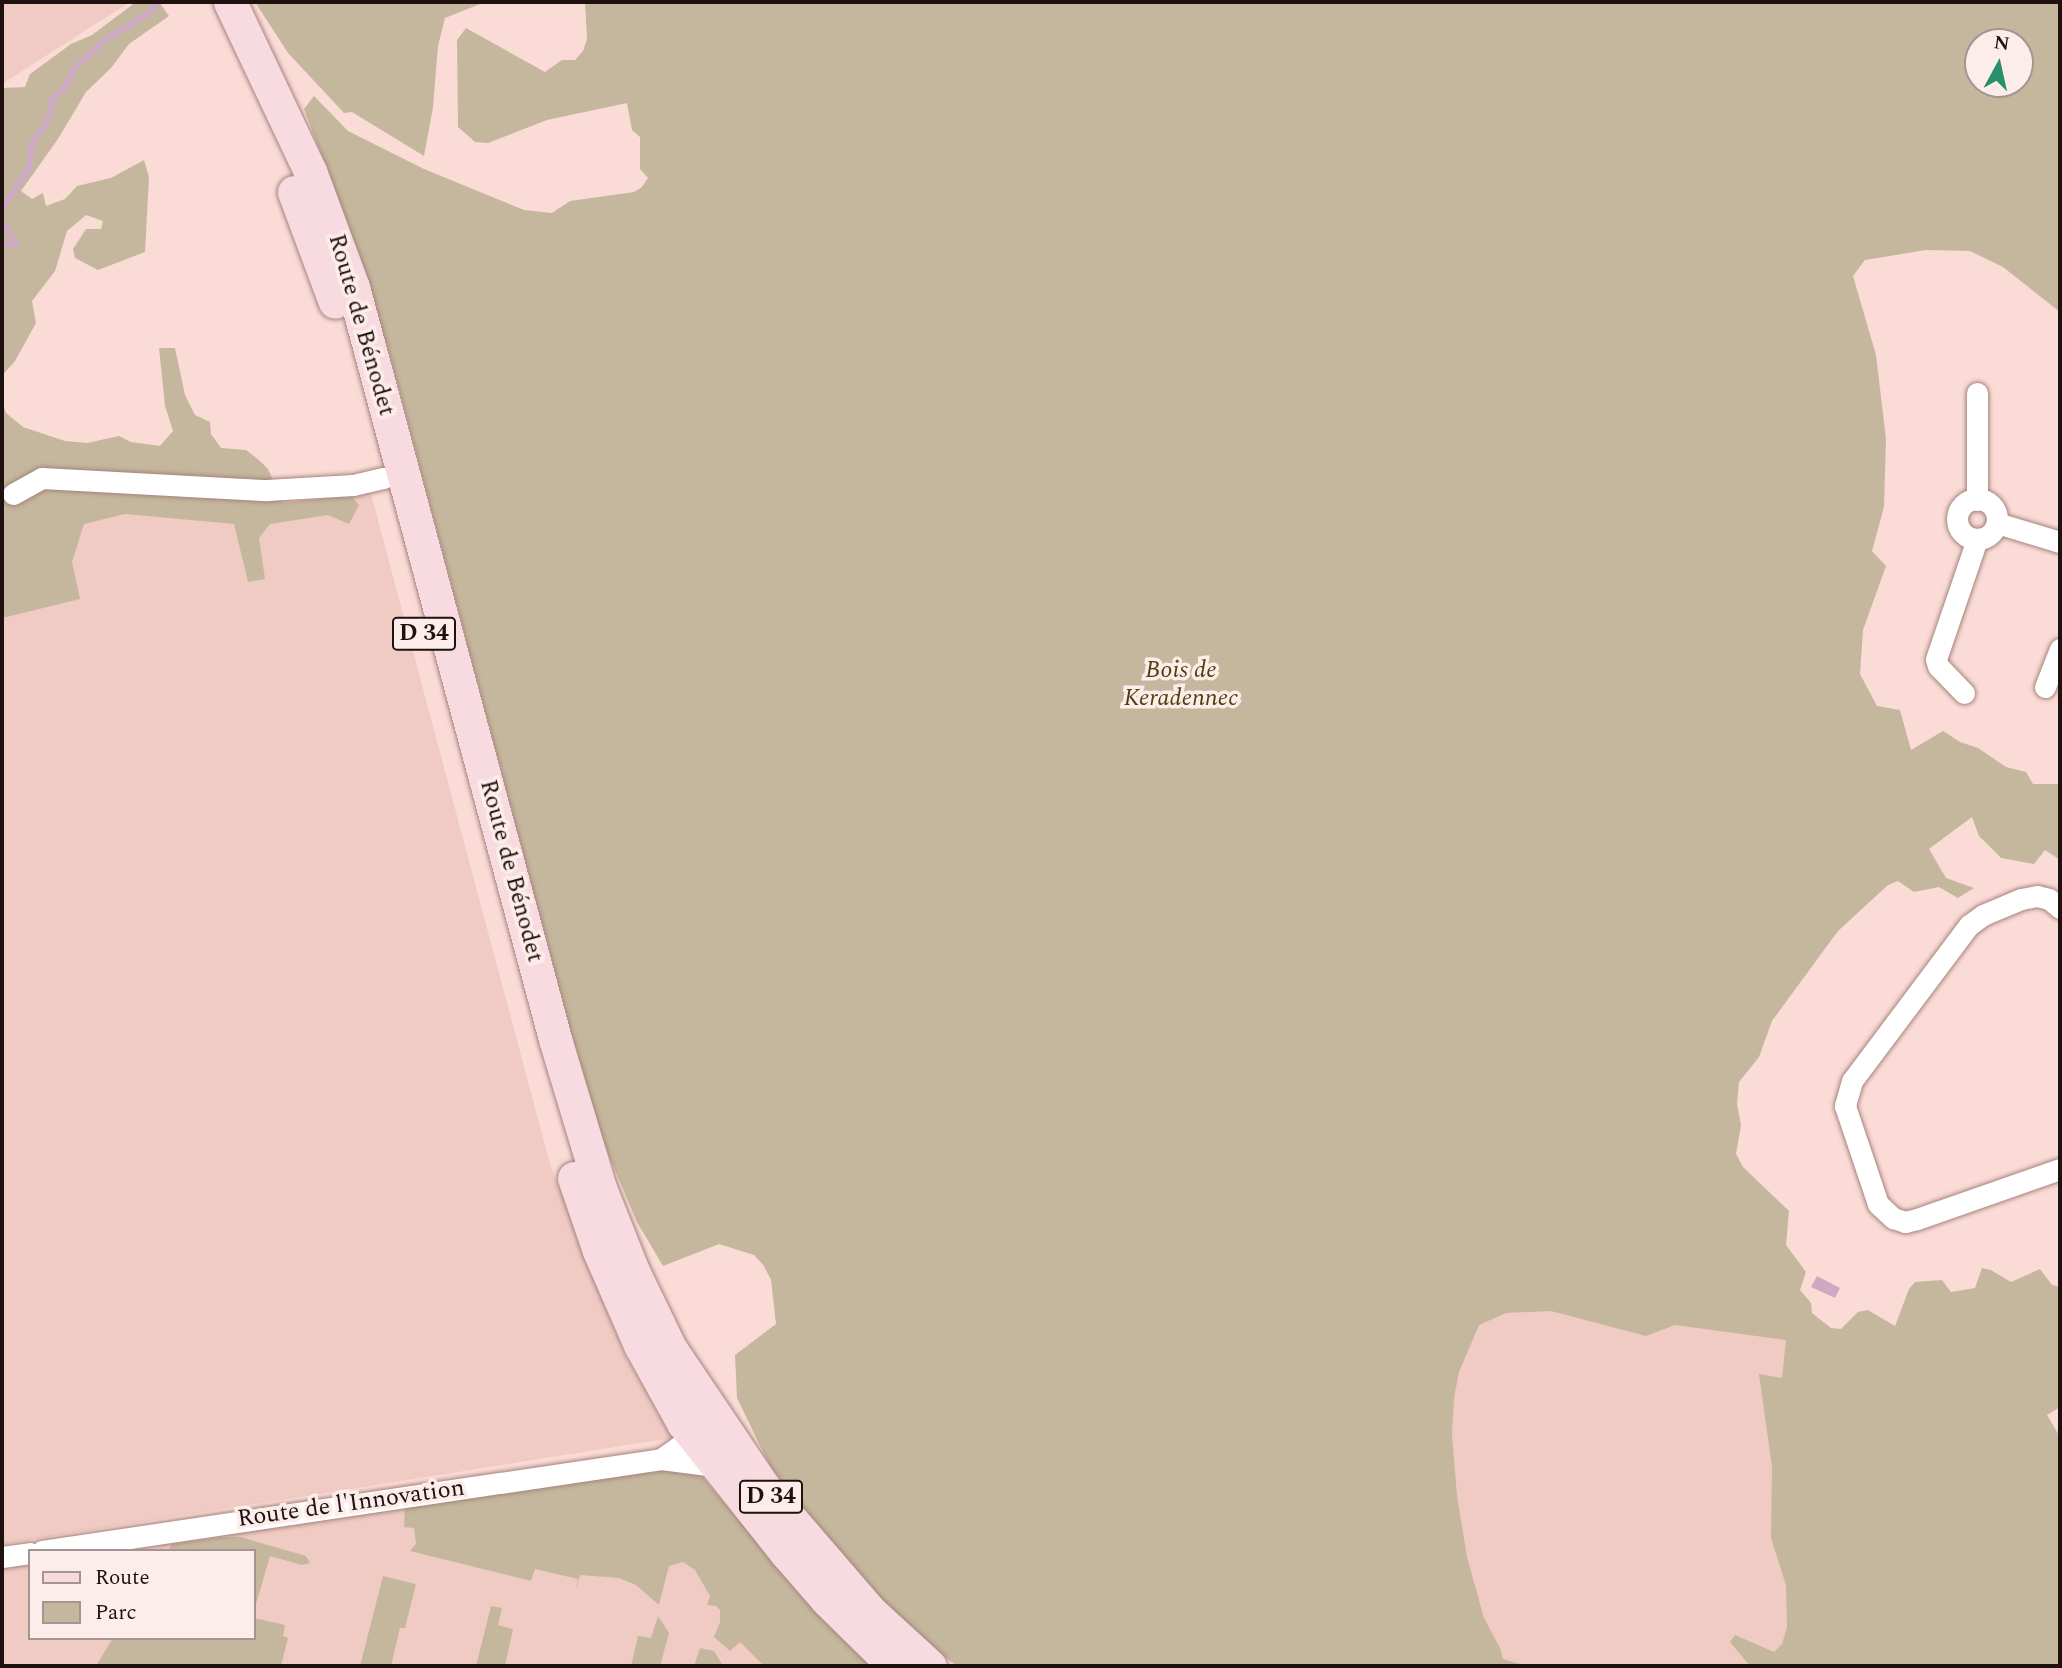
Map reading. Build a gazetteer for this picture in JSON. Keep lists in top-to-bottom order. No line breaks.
{"streets":{"main road":["Route de Bénodet","D 34"],"street":["Route de l'Innovation"]},"crossings":[["Route de Bénodet","Route de l'Innovation"]],"parks":["Bois de Keradennec"],"legend":["Route","Parc"],"north":"top"}
